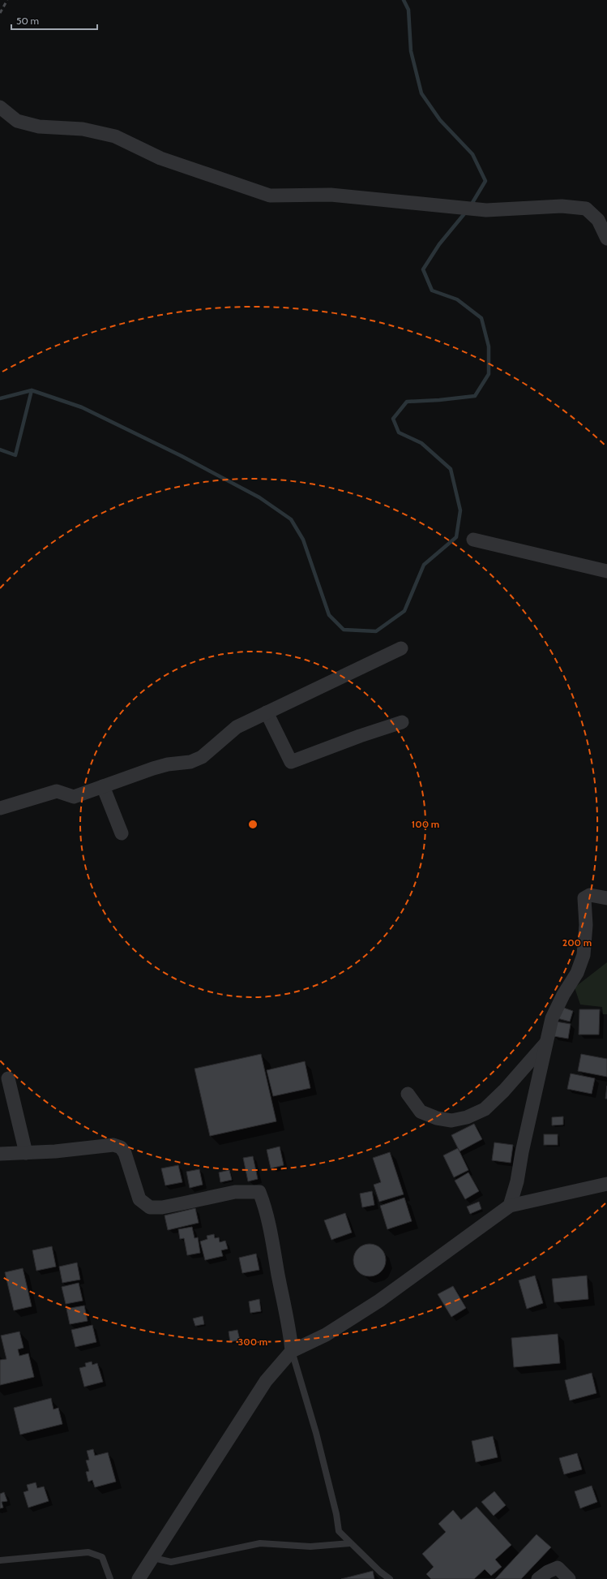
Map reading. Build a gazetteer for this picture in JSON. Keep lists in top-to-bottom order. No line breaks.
{"scale_bar":"50 m","rings":["100 m","200 m","300 m"]}
